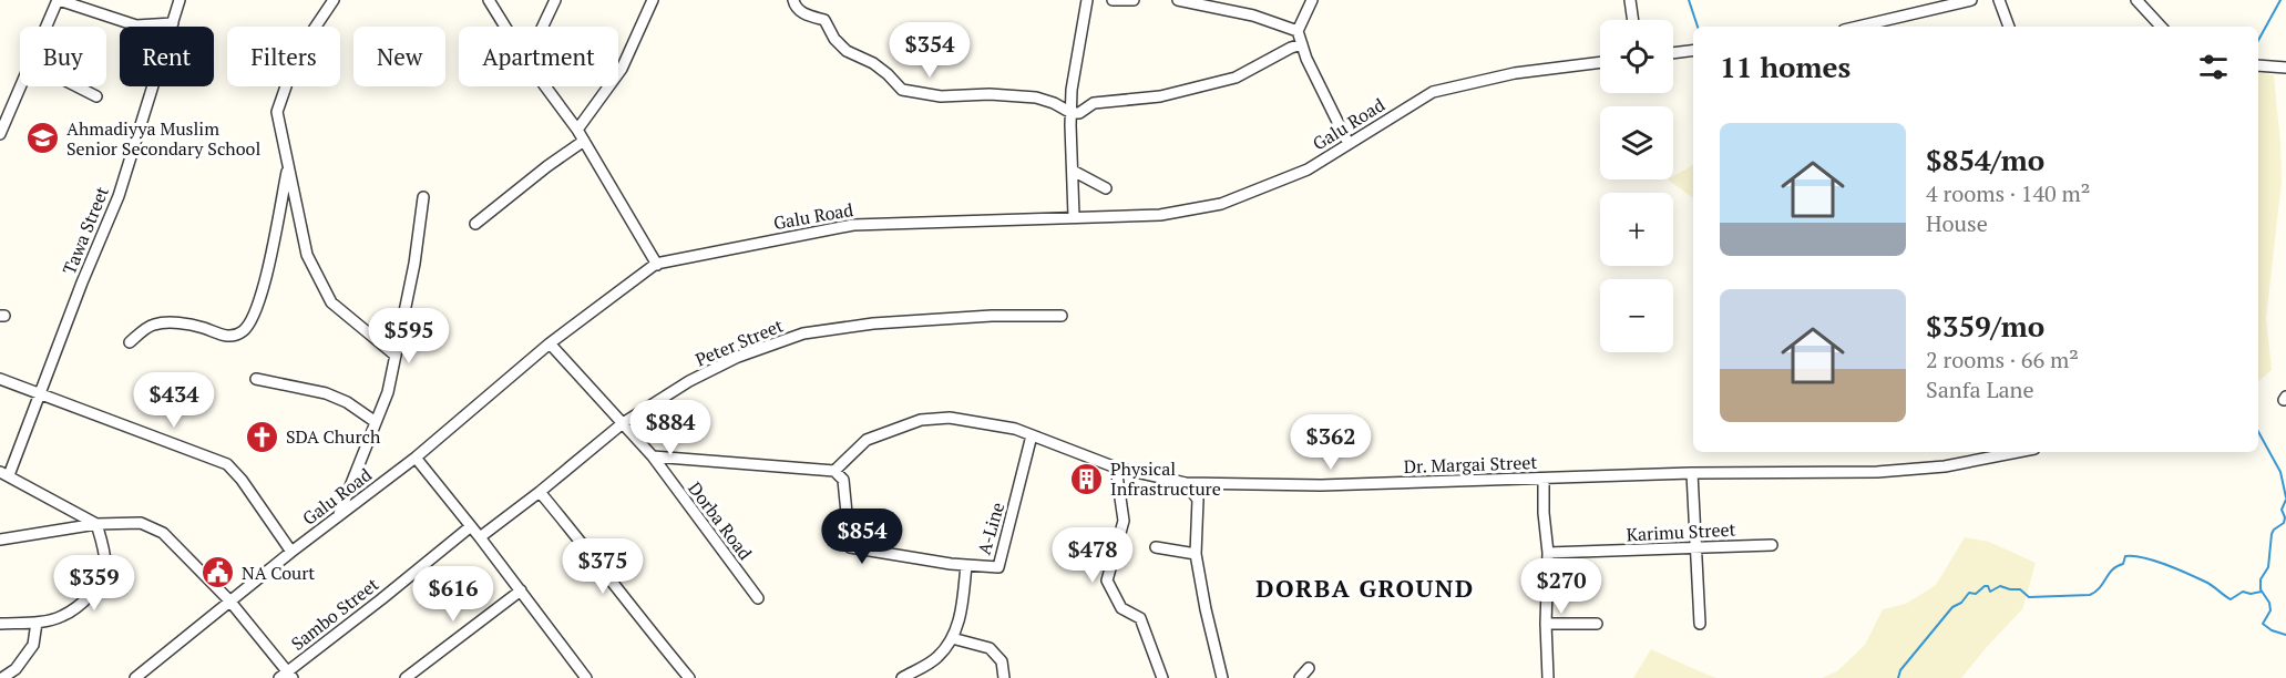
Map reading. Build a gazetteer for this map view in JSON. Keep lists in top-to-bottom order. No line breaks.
{"streets":{"street":["Galu Road","Tawa Street","Peter Street","Dr. Margai Street","Dorba Road","A-Line","Karimu Street","Sambo Street"]},"crossings":[["Galu Road","Dorba Road"],["Peter Street","Dorba Road"],["Dr. Margai Street","A-Line"]],"districts":["DORBA GROUND"],"places":{"school or university":["Ahmadiyya Muslim Senior Secondary School"],"church":["SDA Church"],"building":["Physical Infrastructure"],"public building":["NA Court"]},"page":{"map_buttons":["+","−"],"price":["$354","$595","$434","$884","$362","$854","$478","$375","$359","$270","$616"],"chip":["Buy","Rent","Filters","New","Apartment"],"heading":"11 homes","list":[{"name":"$854/mo","note":"4 rooms · 140 m² · House"},{"name":"$359/mo","note":"2 rooms · 66 m² · Sanfa Lane"}]}}
